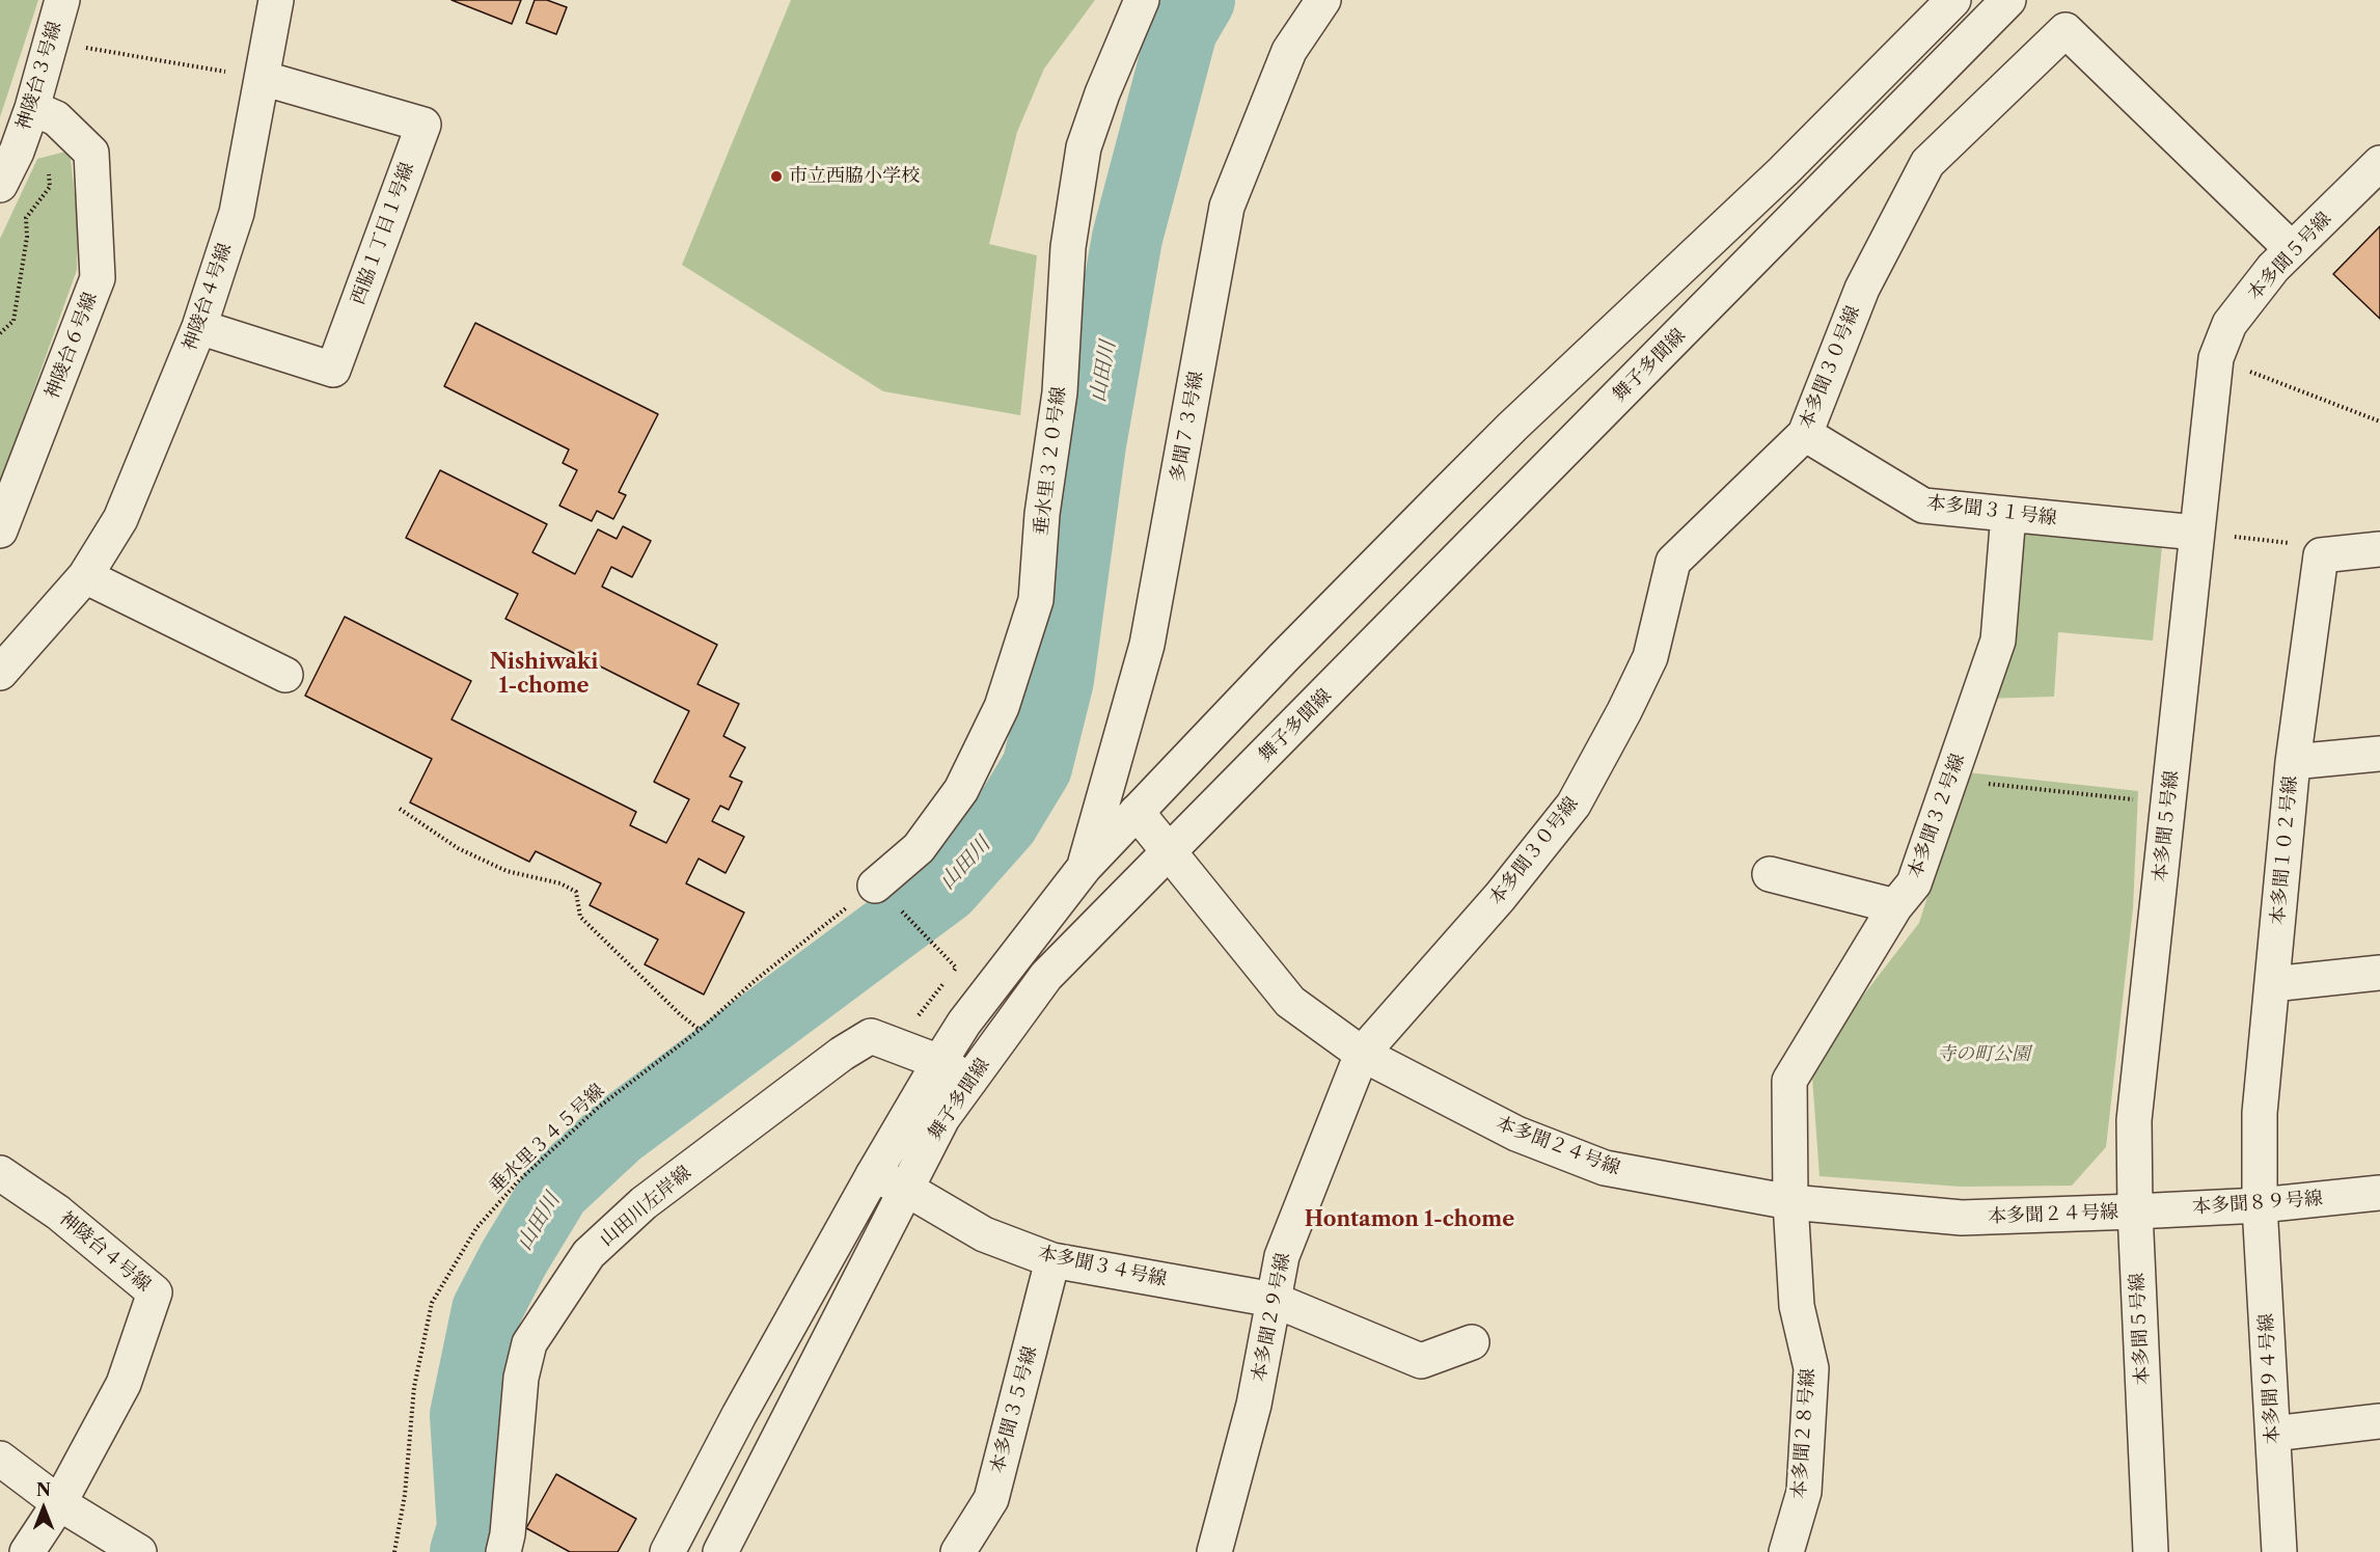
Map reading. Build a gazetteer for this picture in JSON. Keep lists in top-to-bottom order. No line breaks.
{"streets":{"street":["神陵台３号線","西脇１丁目１号線","本多聞５号線","神陵台４号線","神陵台６号線","舞子多聞線","本多聞３０号線","多聞７３号線","垂水里３２０号線","本多聞３１号線","本多聞３２号線","本多聞１０２号線","本多聞２４号線","本多聞８９号線","山田川左岸線","本多聞３４号線","本多聞２９号線","本多聞９４号線","本多聞３５号線","本多聞２８号線"],"path":["垂水里３４５号線"]},"crossings":[["神陵台３号線","神陵台６号線"],["西脇１丁目１号線","神陵台４号線"],["本多聞５号線","本多聞３０号線"],["本多聞５号線","本多聞３１号線"],["本多聞５号線","本多聞２４号線"],["本多聞５号線","本多聞８９号線"],["舞子多聞線","多聞７３号線"],["舞子多聞線","本多聞２４号線"],["舞子多聞線","山田川左岸線"],["舞子多聞線","本多聞３４号線"],["本多聞３０号線","本多聞３１号線"],["本多聞３０号線","本多聞２４号線"],["本多聞３０号線","本多聞２９号線"],["垂水里３２０号線","垂水里３４５号線"],["本多聞３１号線","本多聞３２号線"],["本多聞３２号線","本多聞２４号線"],["本多聞３２号線","本多聞２８号線"],["本多聞１０２号線","本多聞８９号線"],["本多聞１０２号線","本多聞９４号線"],["本多聞２４号線","本多聞８９号線"],["本多聞２４号線","本多聞２９号線"],["本多聞２４号線","本多聞２８号線"],["本多聞８９号線","本多聞９４号線"],["本多聞３４号線","本多聞２９号線"],["本多聞３４号線","本多聞３５号線"]],"districts":["Nishiwaki 1-chome","Hontamon 1-chome"],"water":["山田川"],"parks":["寺の町公園"],"places":["市立西脇小学校"],"north":"top"}
